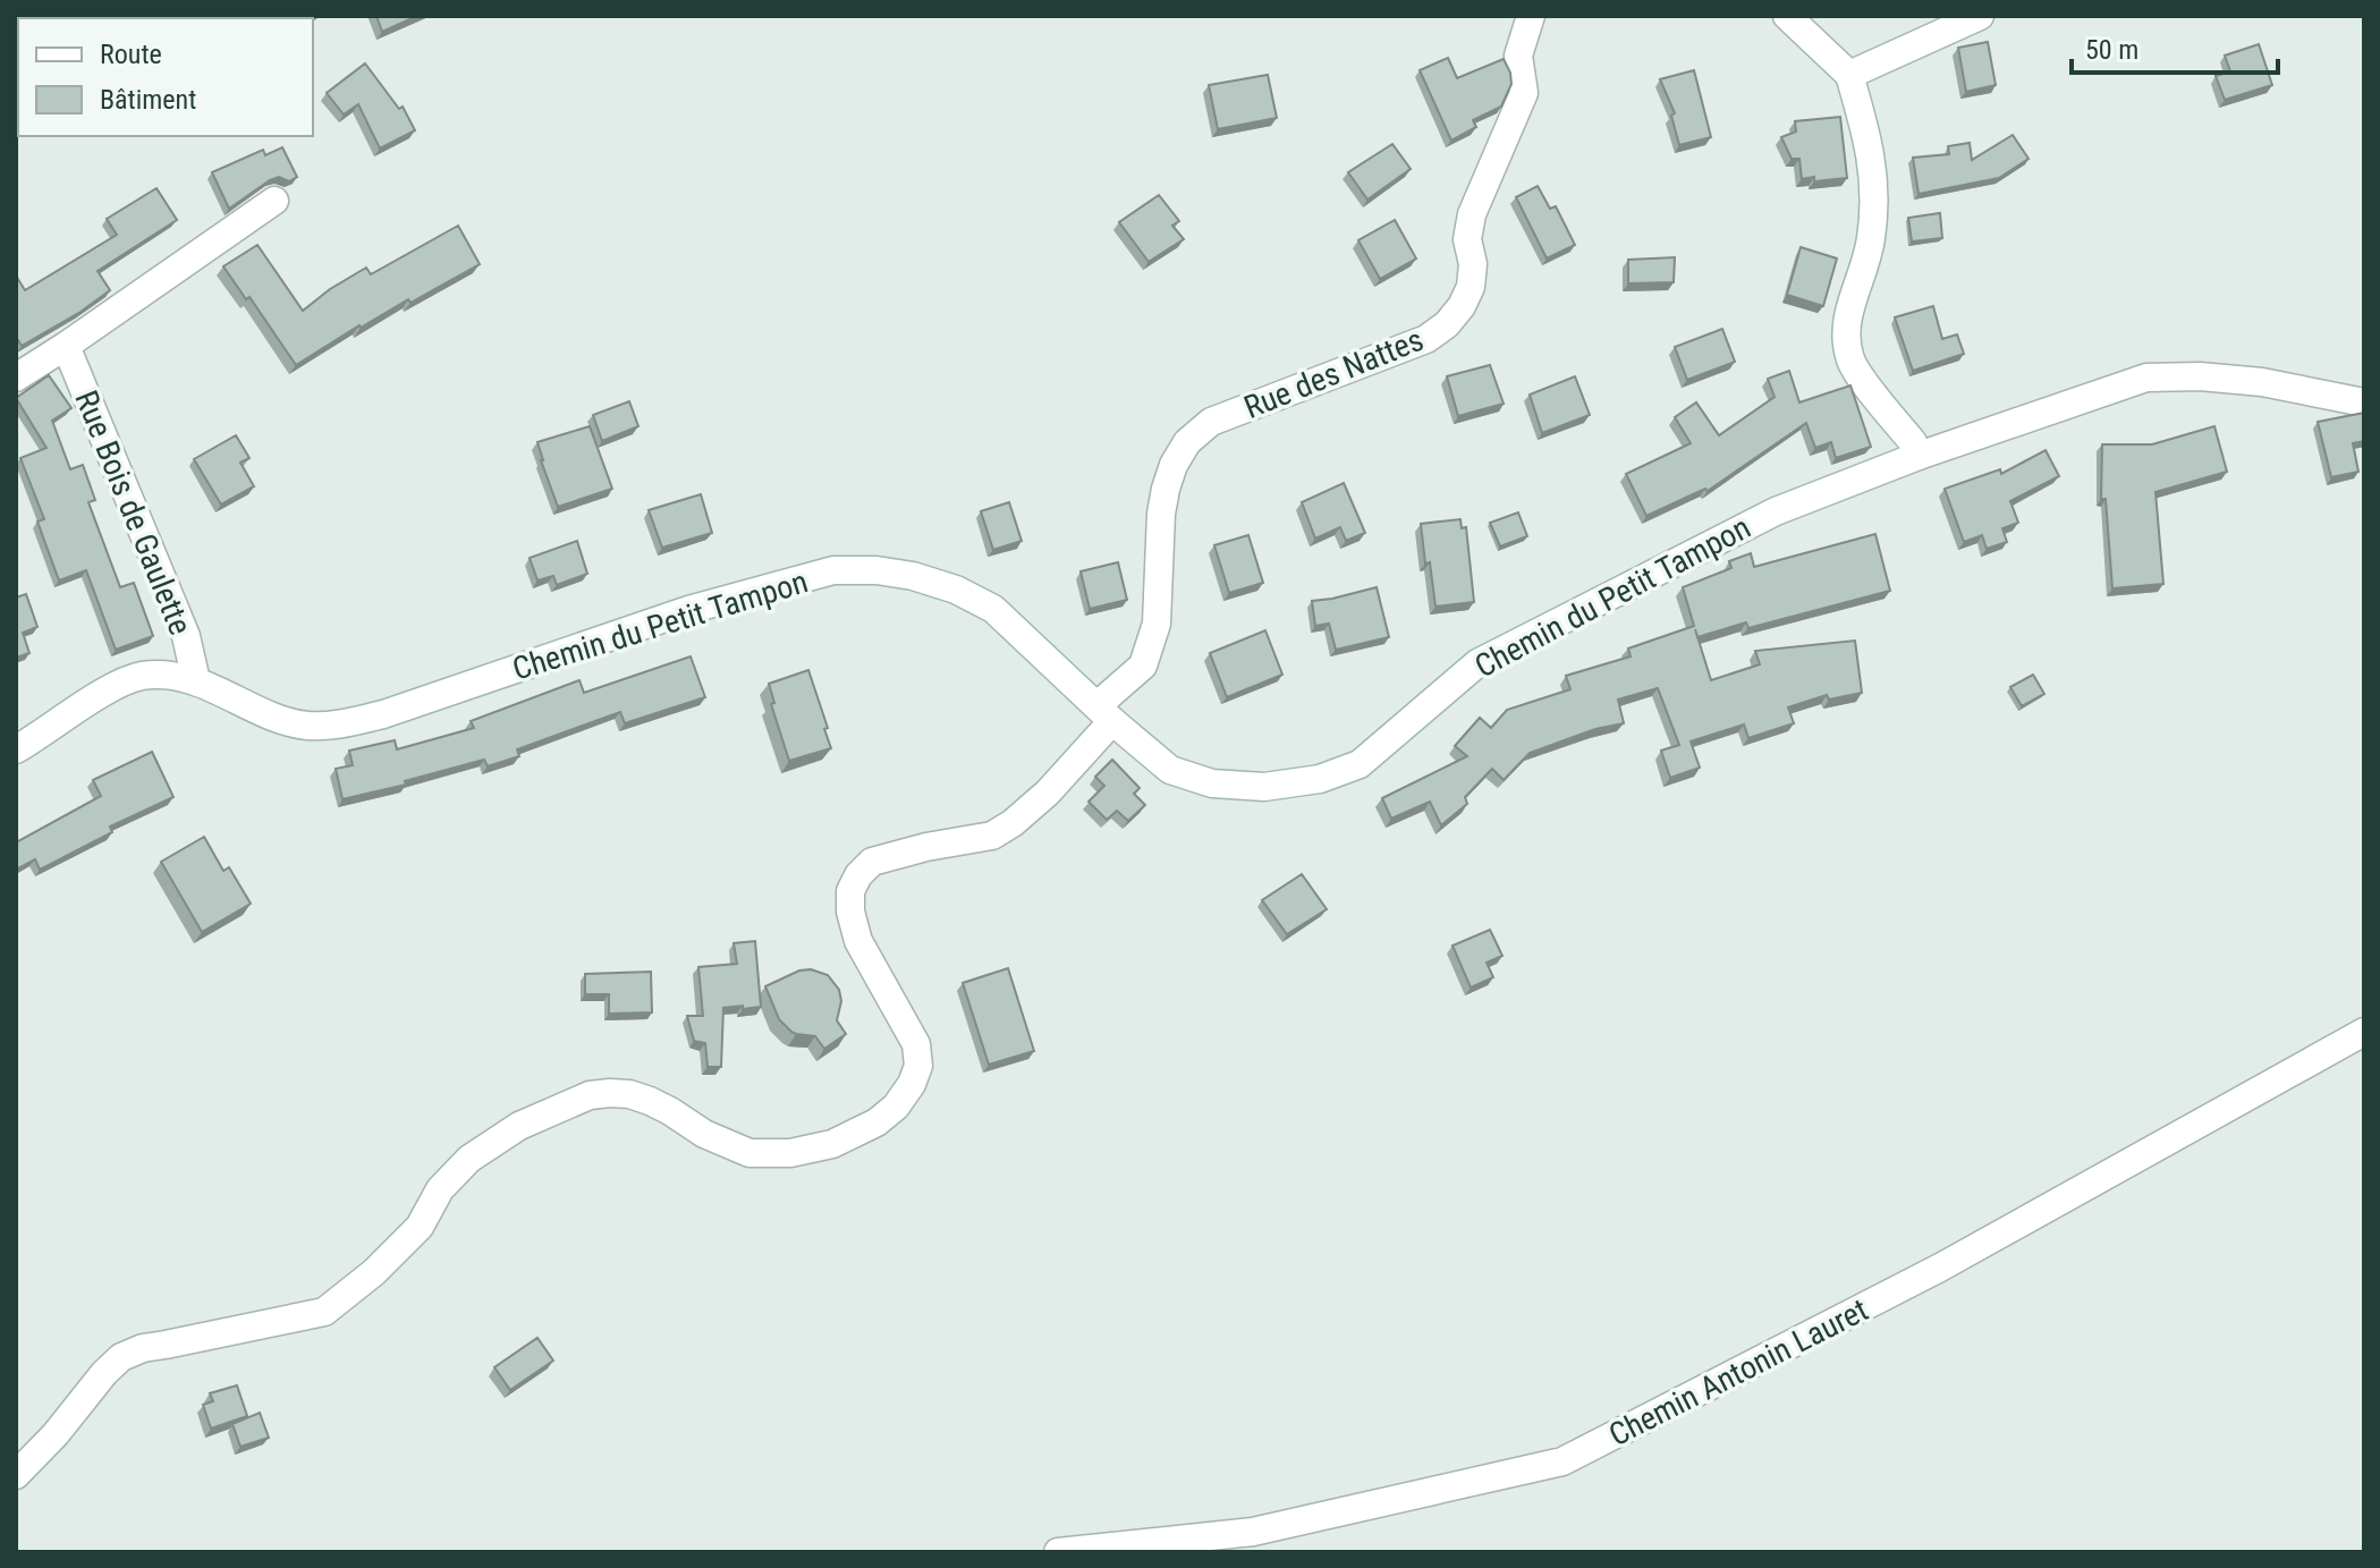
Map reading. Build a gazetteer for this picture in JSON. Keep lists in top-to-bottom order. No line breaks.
{"streets":{"street":["Rue des Nattes","Rue Bois de Gaulette","Chemin du Petit Tampon","Chemin Antonin Lauret"]},"crossings":[["Rue des Nattes","Chemin du Petit Tampon"],["Rue Bois de Gaulette","Chemin du Petit Tampon"]],"legend":["Route","Bâtiment"],"scale_bar":"50 m"}
